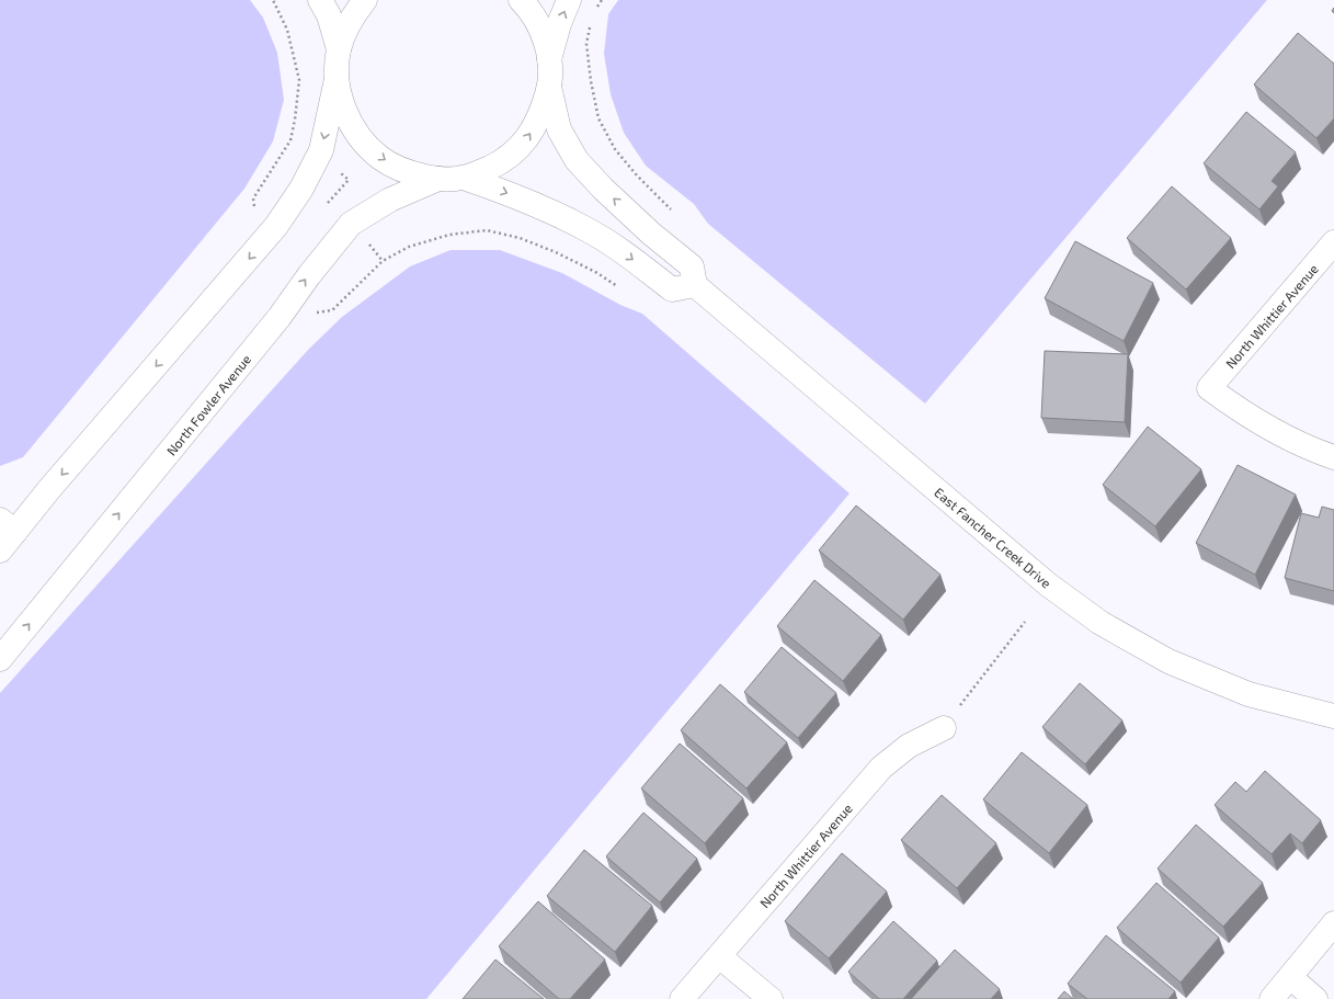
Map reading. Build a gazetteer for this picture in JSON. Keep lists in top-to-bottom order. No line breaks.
{"streets":{"street":["North Whittier Avenue","North Fowler Avenue","East Fancher Creek Drive"]}}
